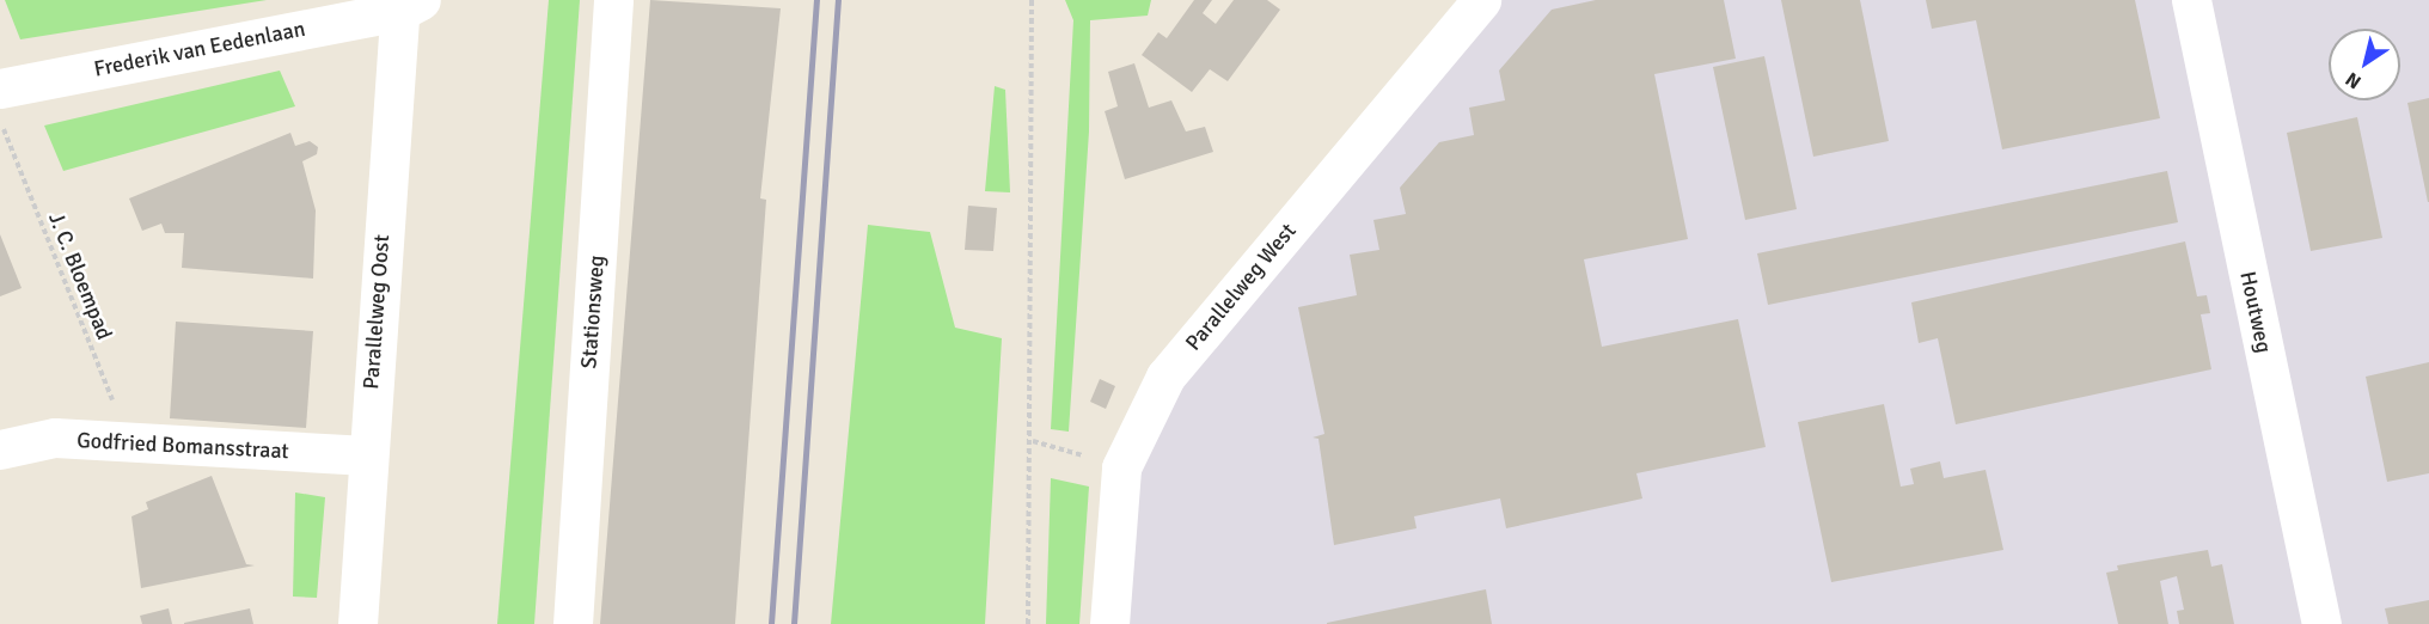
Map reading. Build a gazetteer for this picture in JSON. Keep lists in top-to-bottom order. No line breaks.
{"streets":{"street":["Frederik van Eedenlaan","Parallelweg West","Parallelweg Oost","Stationsweg","Houtweg","Godfried Bomansstraat"],"path":["J. C. Bloempad"]},"crossings":[["Frederik van Eedenlaan","Parallelweg Oost"],["J. C. Bloempad","Godfried Bomansstraat"],["Parallelweg Oost","Godfried Bomansstraat"]],"north":"bottom left"}
